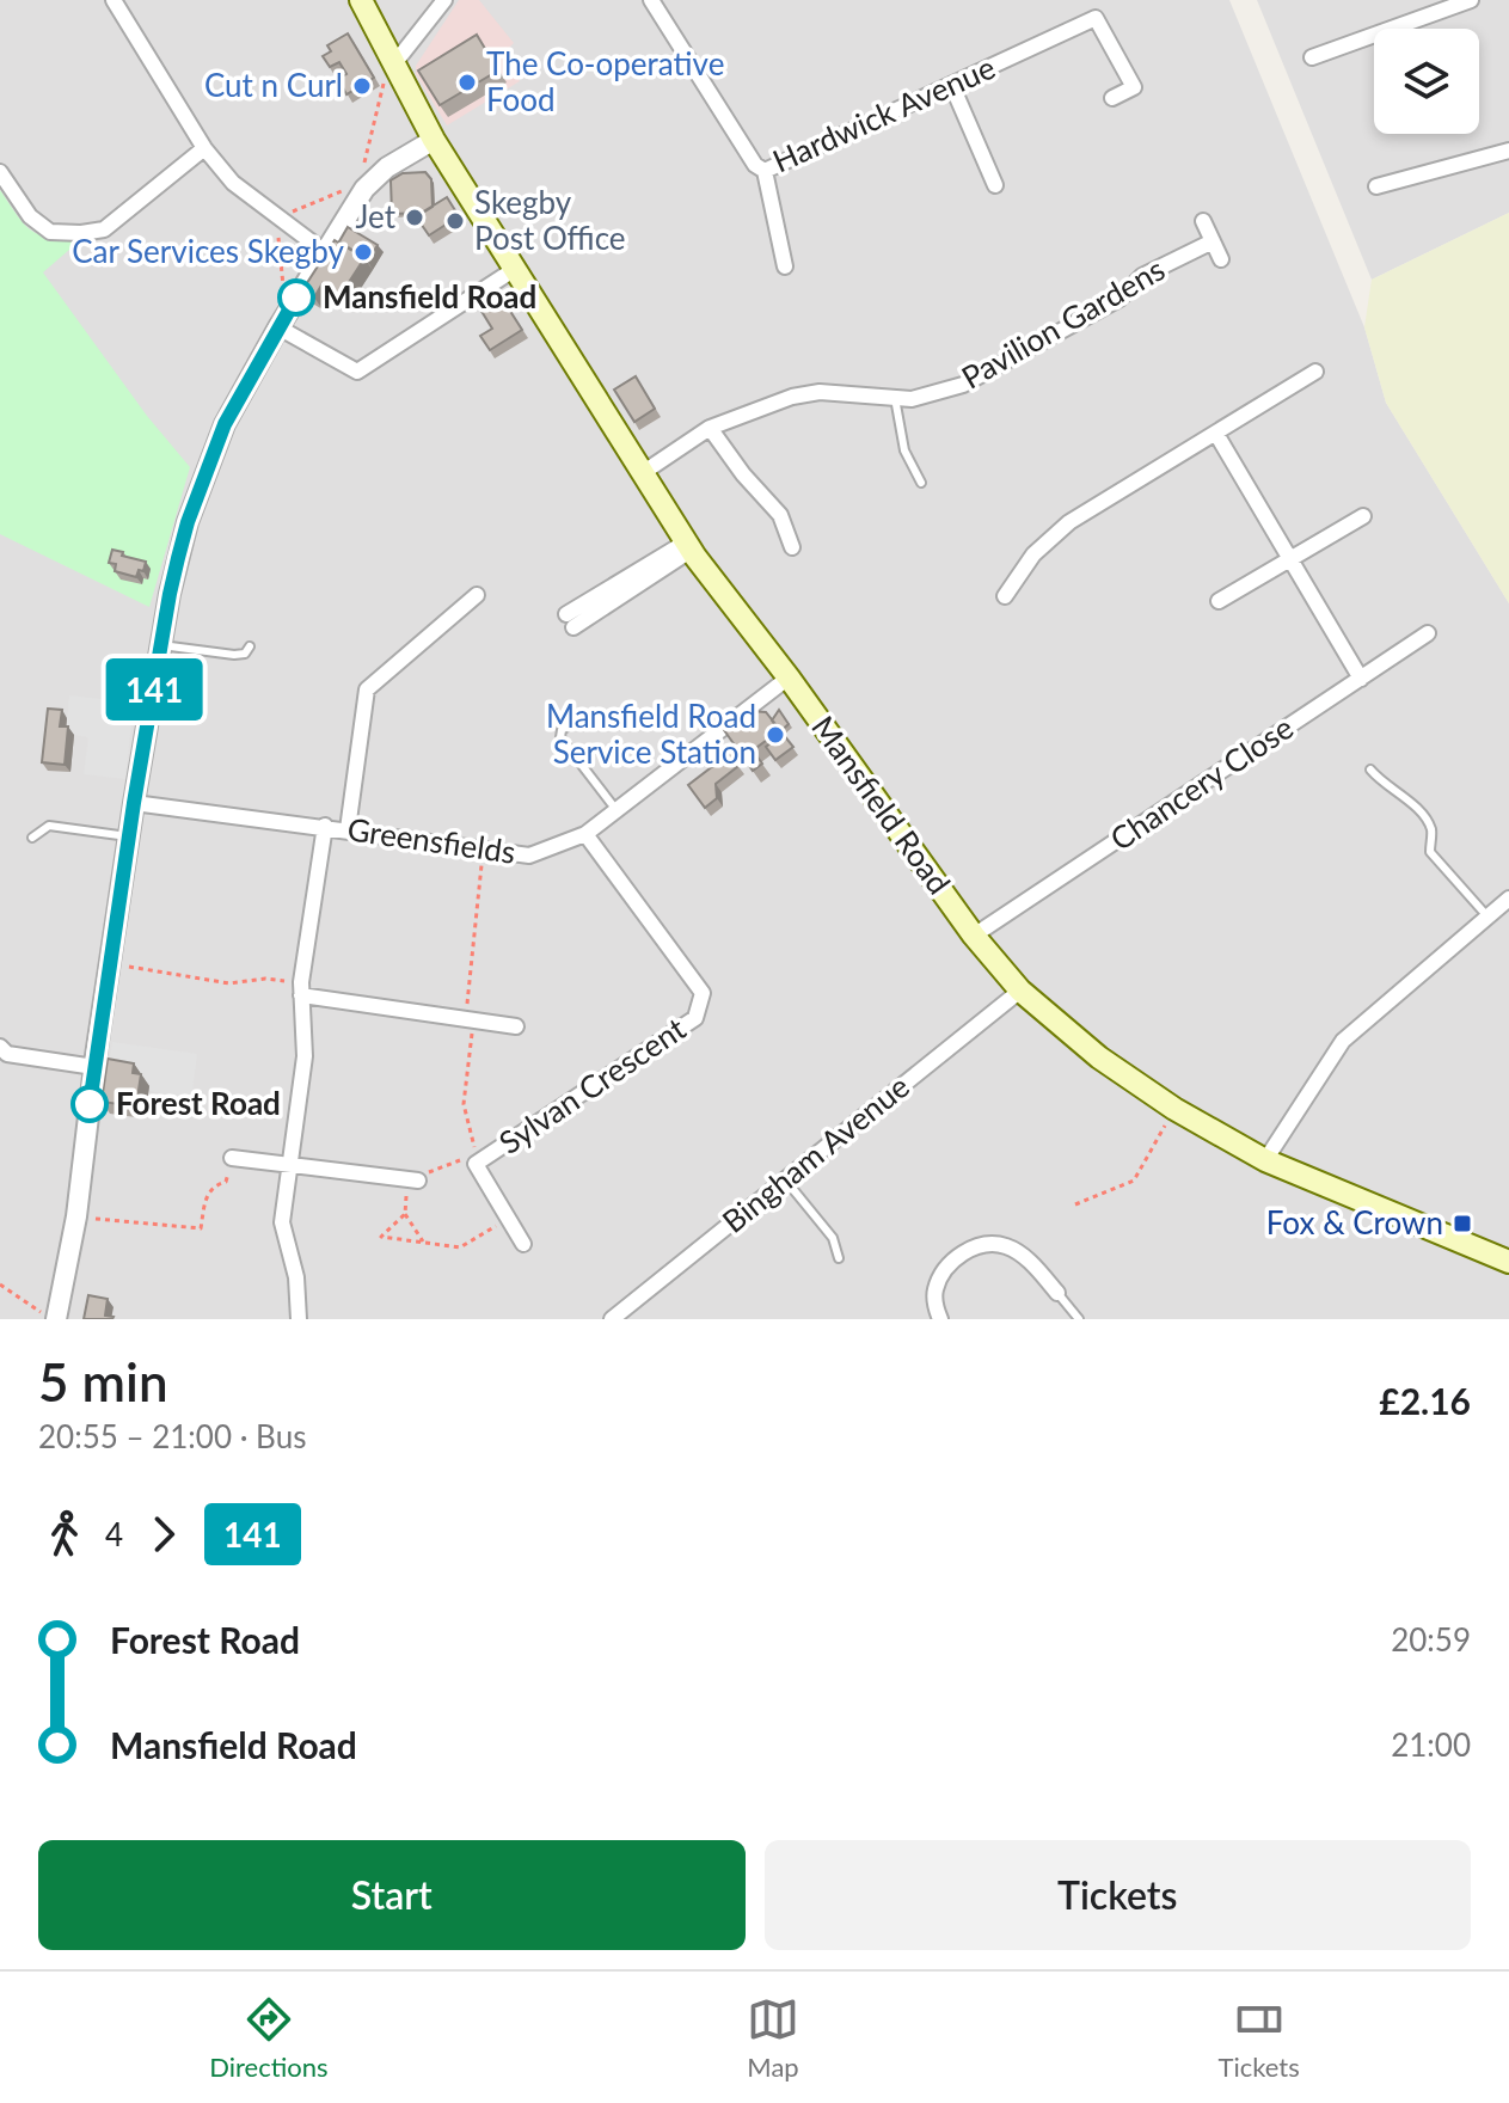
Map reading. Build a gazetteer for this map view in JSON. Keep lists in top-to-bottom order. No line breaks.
{"streets":{"main road":["Mansfield Road"],"street":["Hardwick Avenue","Pavilion Gardens","Chancery Close","Greensfields","Sylvan Crescent","Bingham Avenue"]},"crossings":[["Pavilion Gardens","Mansfield Road"],["Chancery Close","Mansfield Road"],["Mansfield Road","Greensfields"],["Mansfield Road","Bingham Avenue"],["Greensfields","Sylvan Crescent"]],"places":{"other":["The Co-operative Food","Cut n Curl","Jet","Skegby Post Office","Car Services Skegby","Mansfield Road","Mansfield Road Service Station","Forest Road"],"transit":["Fox & Crown"]},"lines":["bus line 141"],"page":{"on_map":"141","heading":["5 min","20:55 – 21:00 · Bus","£2.16"],"legs":["4","141"],"list":[{"name":"Forest Road","value":"20:59"},{"name":"Mansfield Road","value":"21:00"}],"buttons":["Start","Tickets"],"tabs":["Directions","Map","Tickets"]}}
